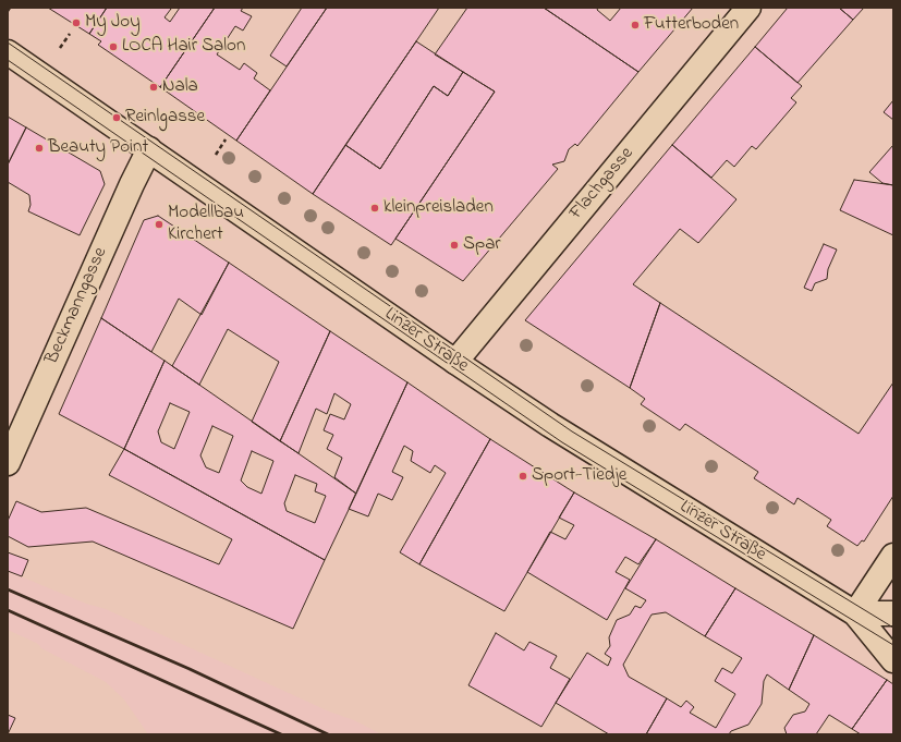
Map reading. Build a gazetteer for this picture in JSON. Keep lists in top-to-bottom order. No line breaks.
{"streets":{"main road":["Flachgasse","Beckmanngasse","Linzer Straße"]},"crossings":[["Flachgasse","Linzer Straße"],["Beckmanngasse","Linzer Straße"]],"places":["My Joy","Futterboden","LOCA Hair Salon","Nala","Reinlgasse","Beauty Point","kleinpreisladen","Modellbau Kirchert","Spar","Sport-Tiedje"]}
